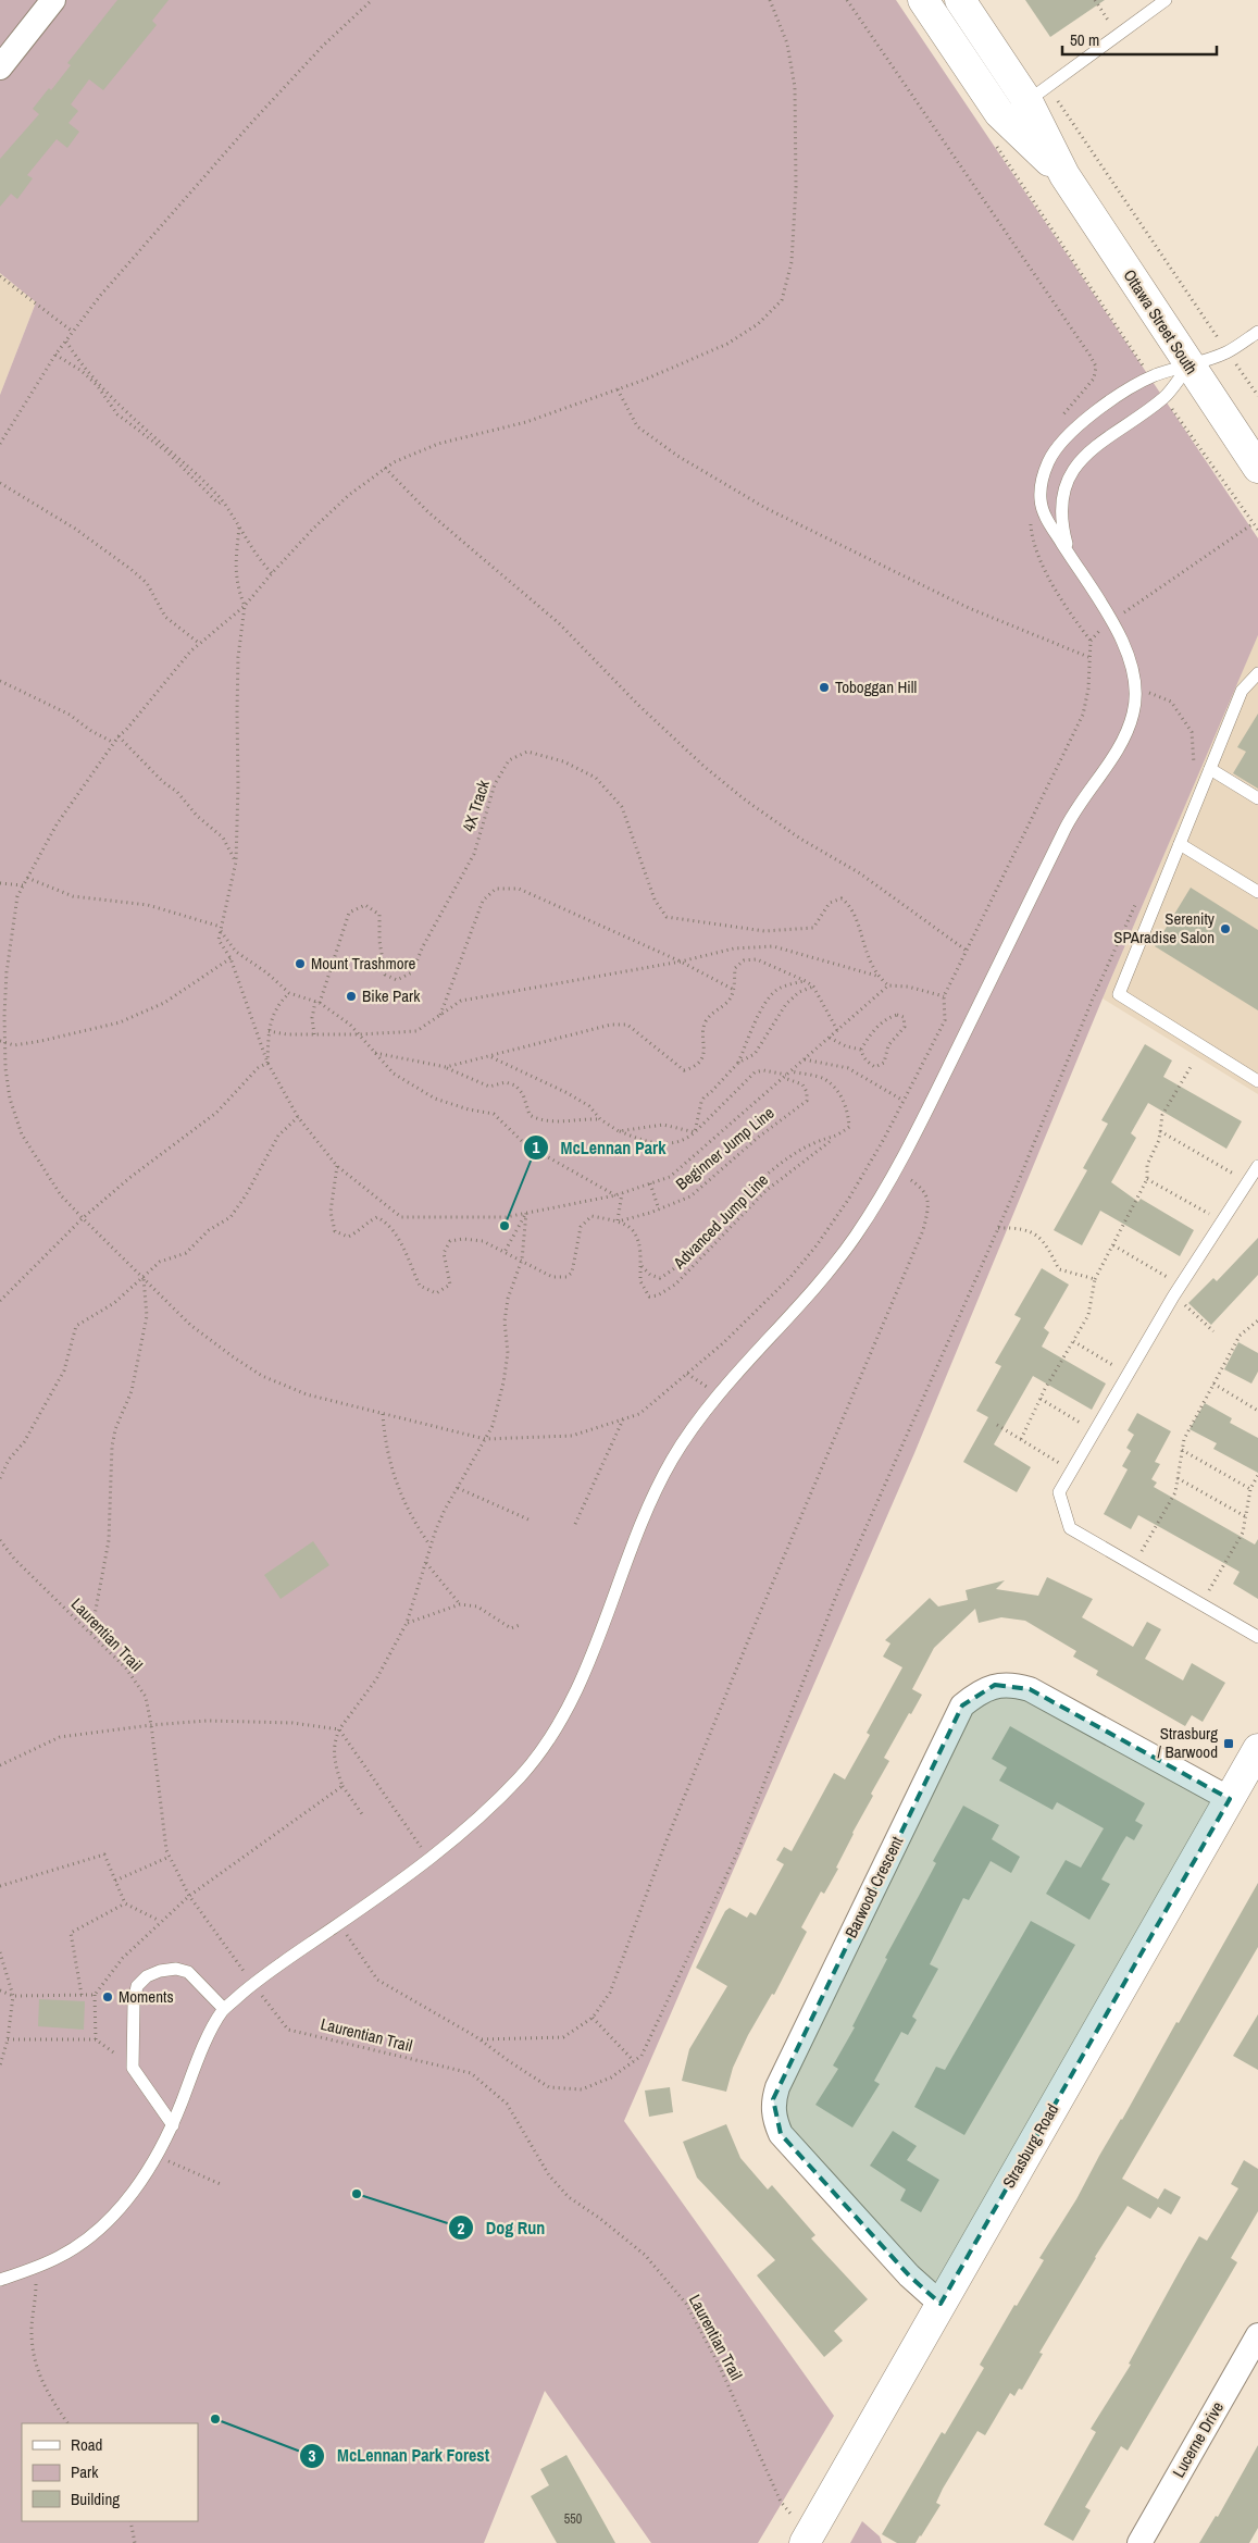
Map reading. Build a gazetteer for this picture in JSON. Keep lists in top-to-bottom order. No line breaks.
{"streets":{"street":["Ottawa Street South","Barwood Crescent","Strasburg Road","Lucerne Drive"],"path":["4X Track","Beginner Jump Line","Advanced Jump Line","Laurentian Trail"]},"crossings":[["Barwood Crescent","Strasburg Road"]],"places":{"other":["Toboggan Hill","Serenity SPAradise Salon","Mount Trashmore","Bike Park","McLennan Park","Moments","Dog Run","McLennan Park Forest"],"transit":["Strasburg / Barwood"]},"house_numbers":["550"],"legend":["Road","Park","Building"],"scale_bar":"50 m"}
